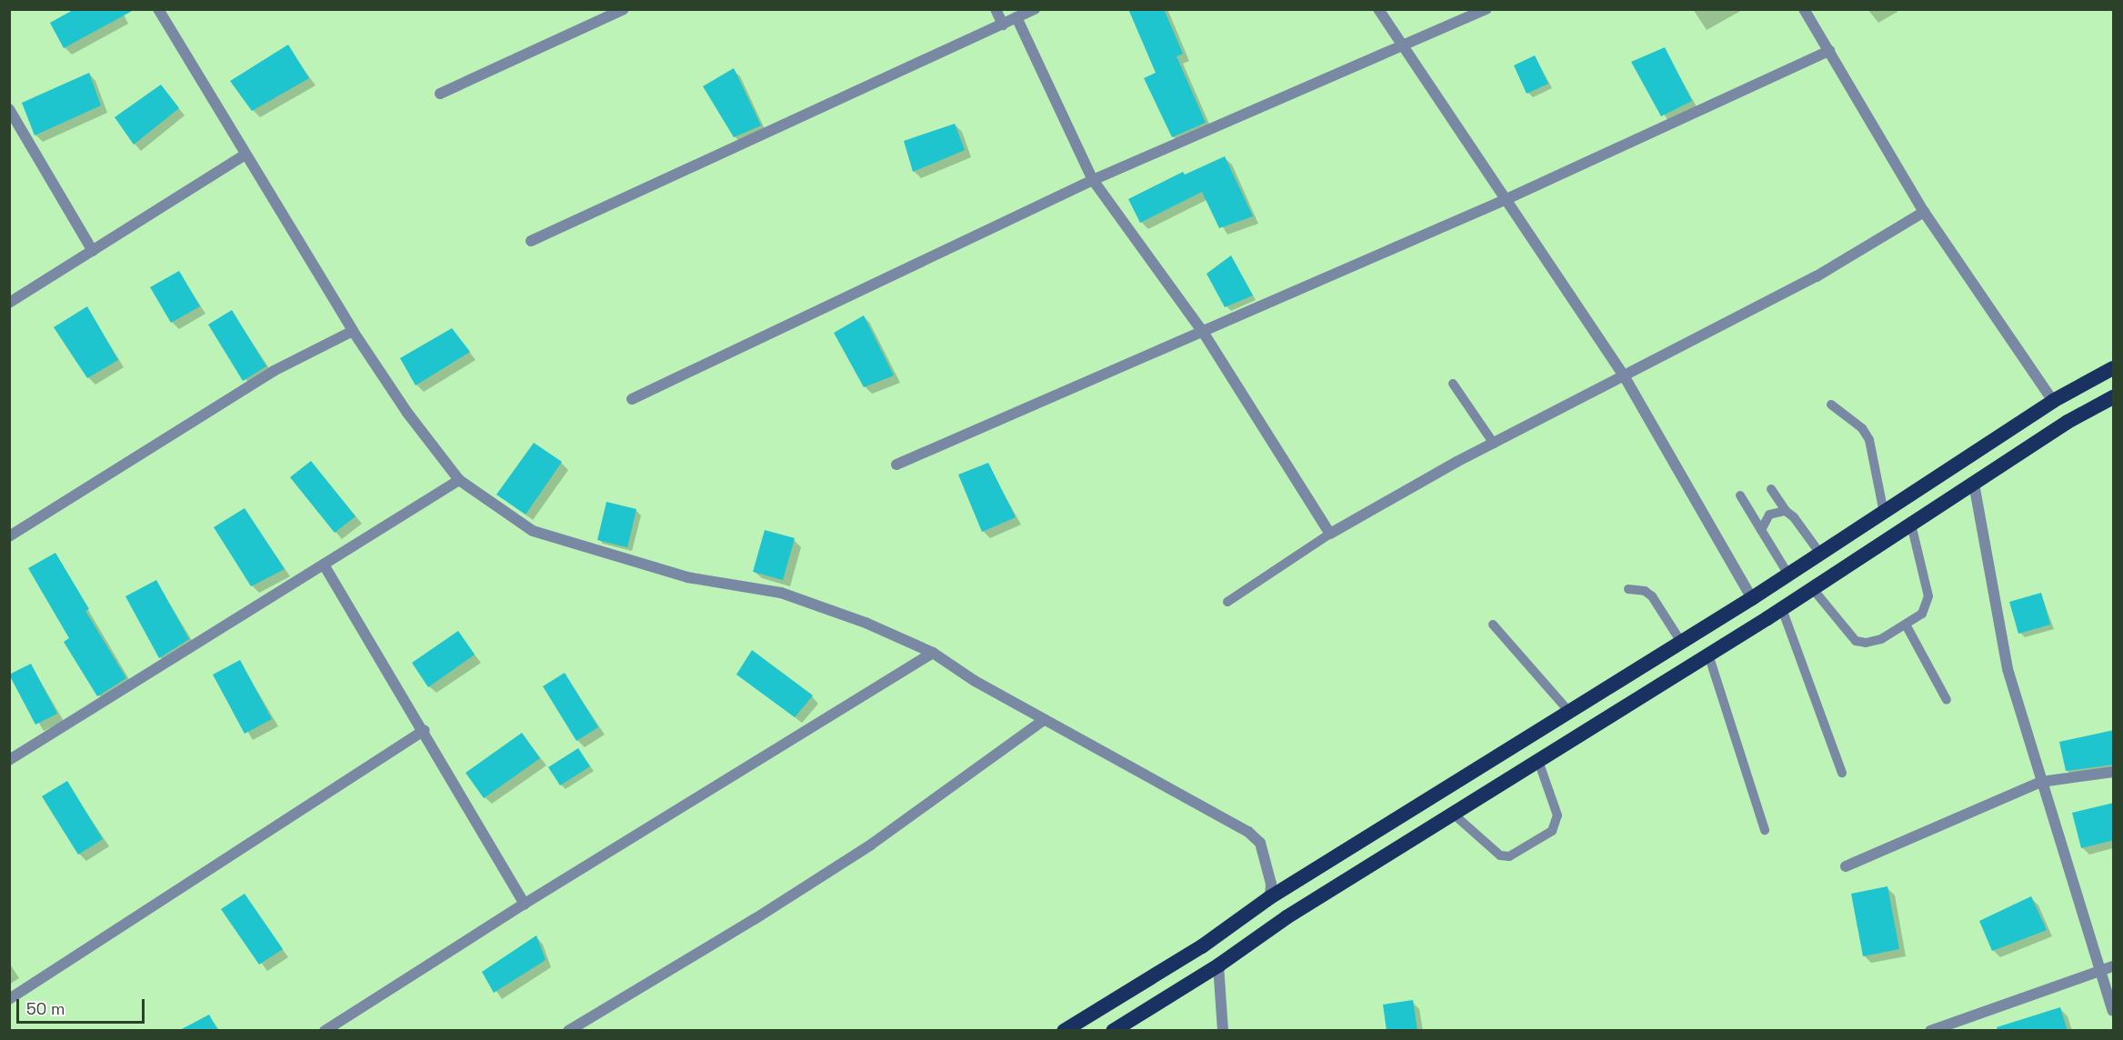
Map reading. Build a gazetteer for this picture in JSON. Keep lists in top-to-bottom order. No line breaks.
{"scale_bar":"50 m"}
